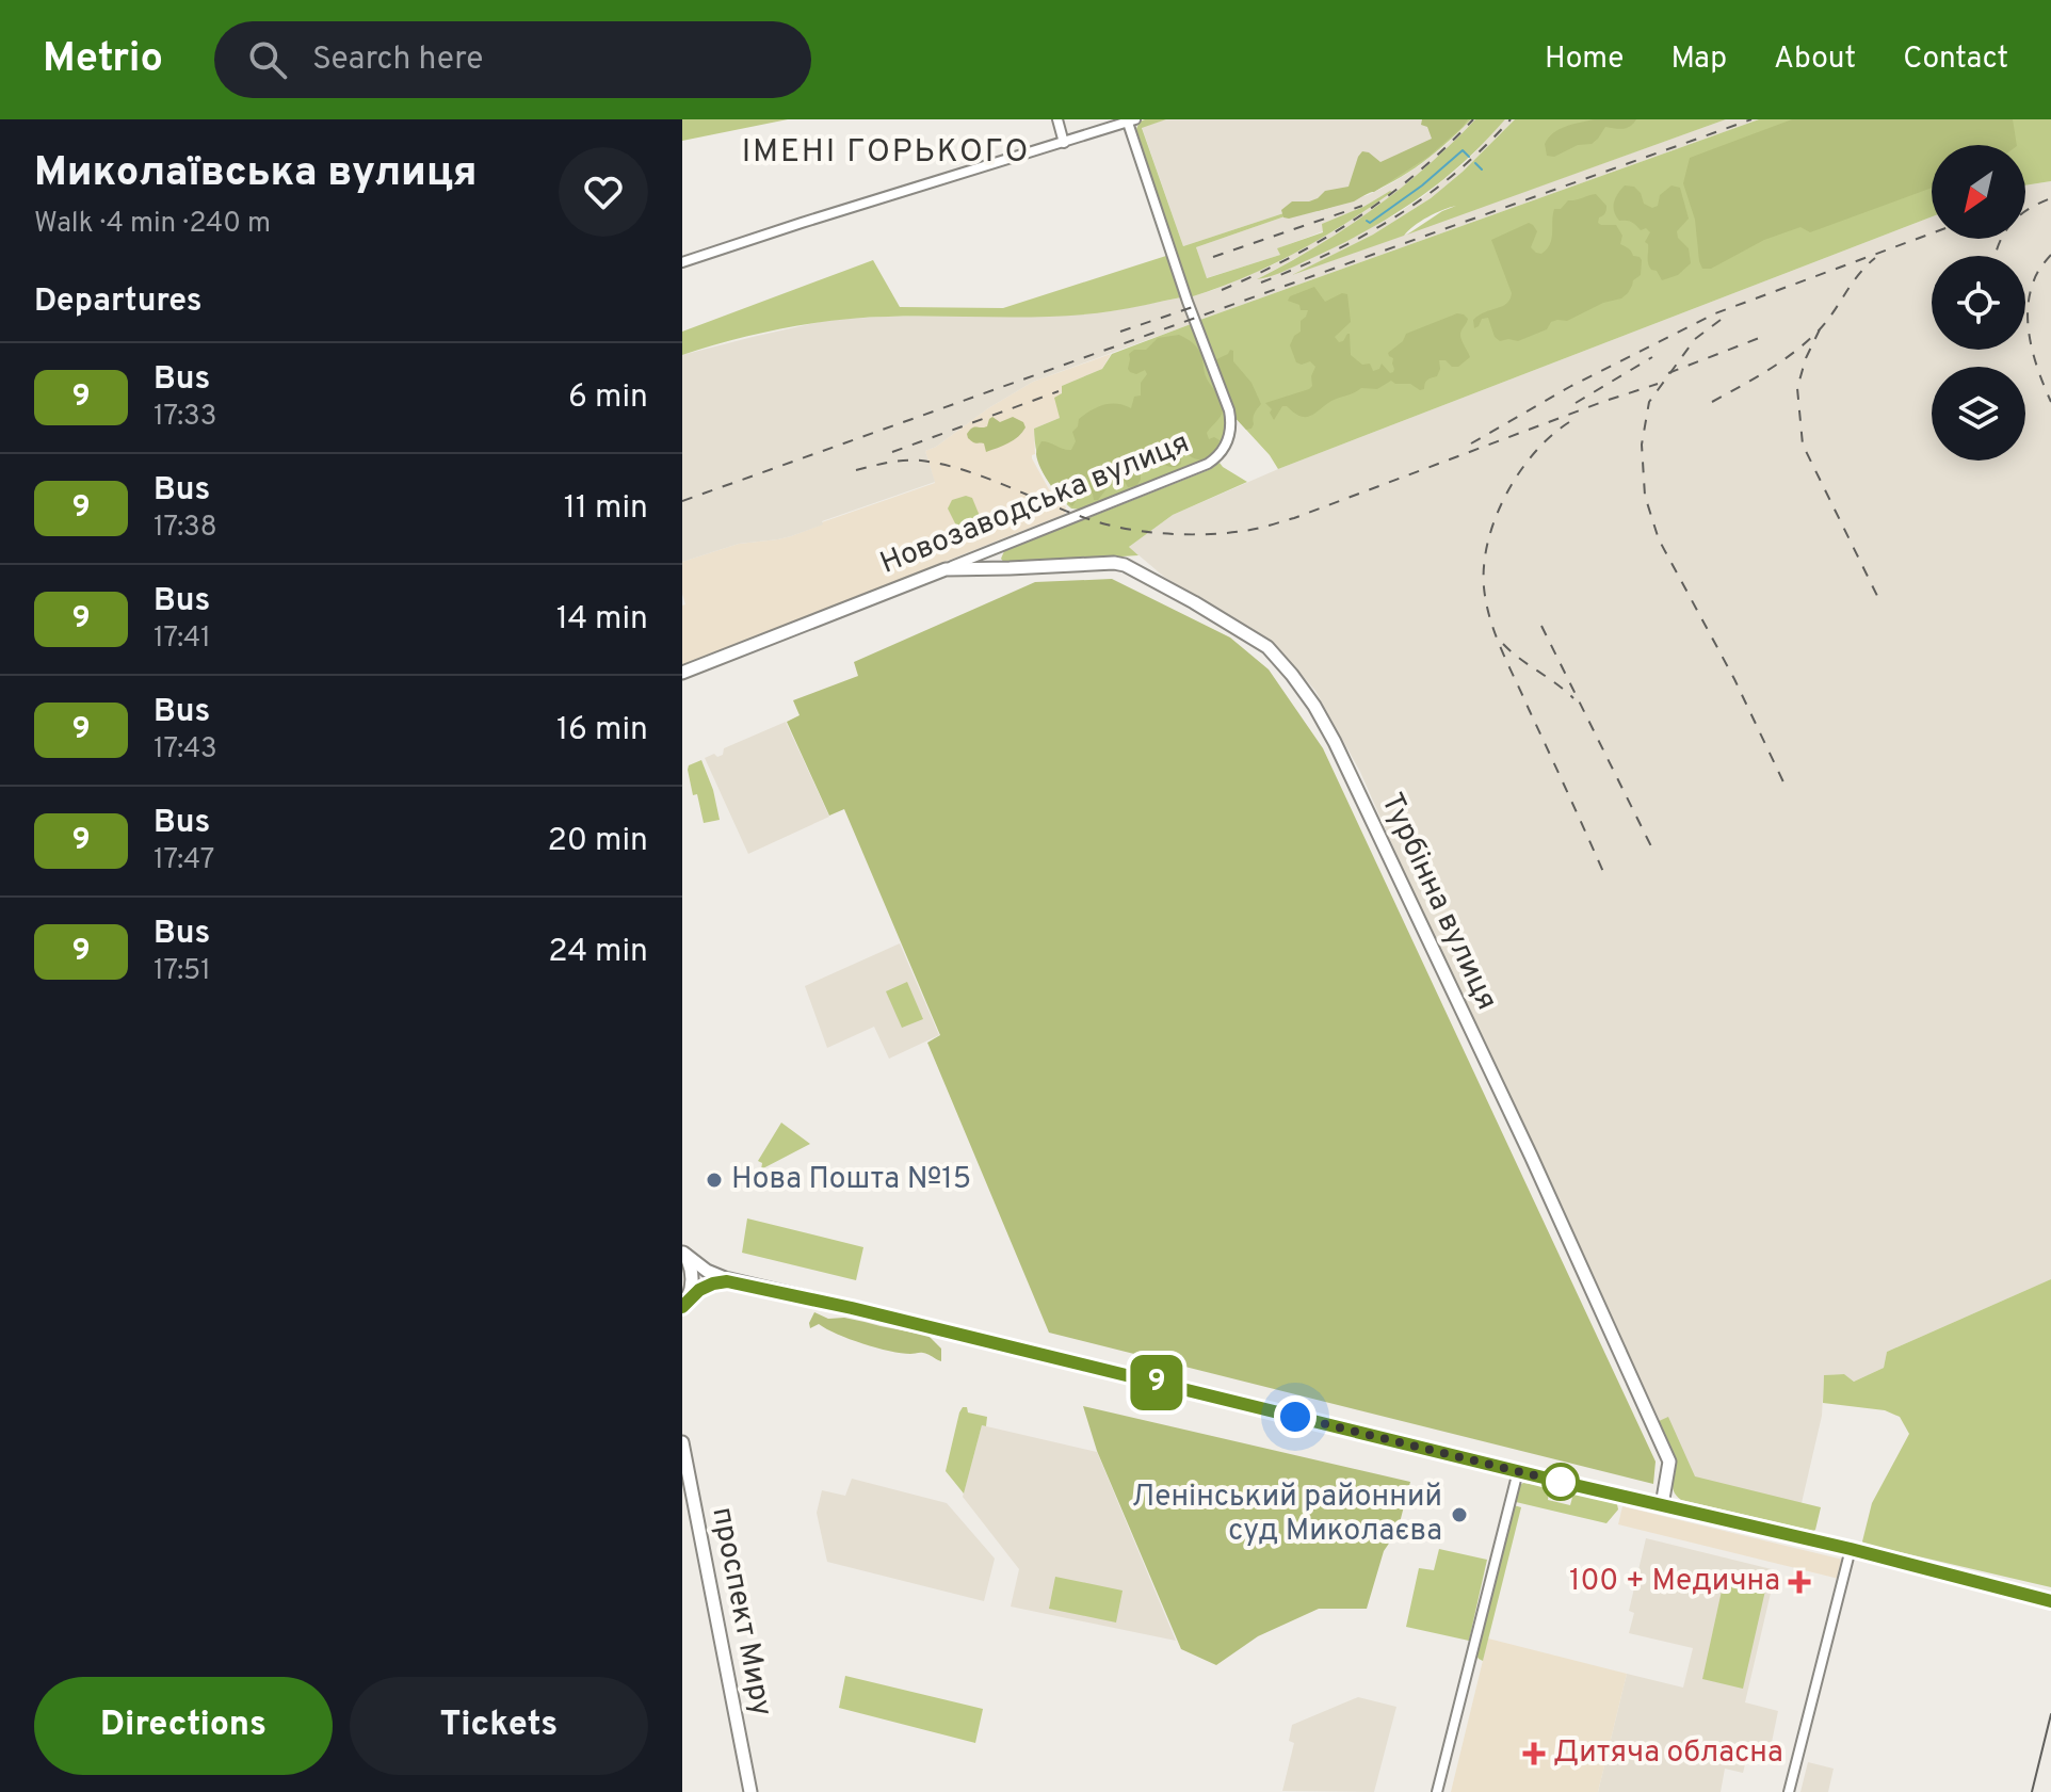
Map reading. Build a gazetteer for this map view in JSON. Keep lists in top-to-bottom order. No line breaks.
{"streets":{"main road":["Новозаводська вулиця","Турбінна вулиця","проспект Миру"]},"crossings":[["Новозаводська вулиця","Турбінна вулиця"]],"districts":["ІМЕНІ ГОРЬКОГО"],"places":{"other":["Нова Пошта №15","Ленінський районний суд Миколаєва"],"health":["100 + Медична","Дитяча обласна"]},"lines":["bus line 9"],"north":"bottom left","page":{"header":"Metrio","search":"Search here","nav":["Home","Map","About","Contact"],"heading":[["Миколаївська вулиця","Walk · 4 min · 240 m"],"Departures"],"on_map":"9","list":[{"mark":"9","name":"Bus","note":"17:33","value":"6 min"},{"mark":"9","name":"Bus","note":"17:38","value":"11 min"},{"mark":"9","name":"Bus","note":"17:41","value":"14 min"},{"mark":"9","name":"Bus","note":"17:43","value":"16 min"},{"mark":"9","name":"Bus","note":"17:47","value":"20 min"},{"mark":"9","name":"Bus","note":"17:51","value":"24 min"}],"buttons":["Directions","Tickets"]}}
